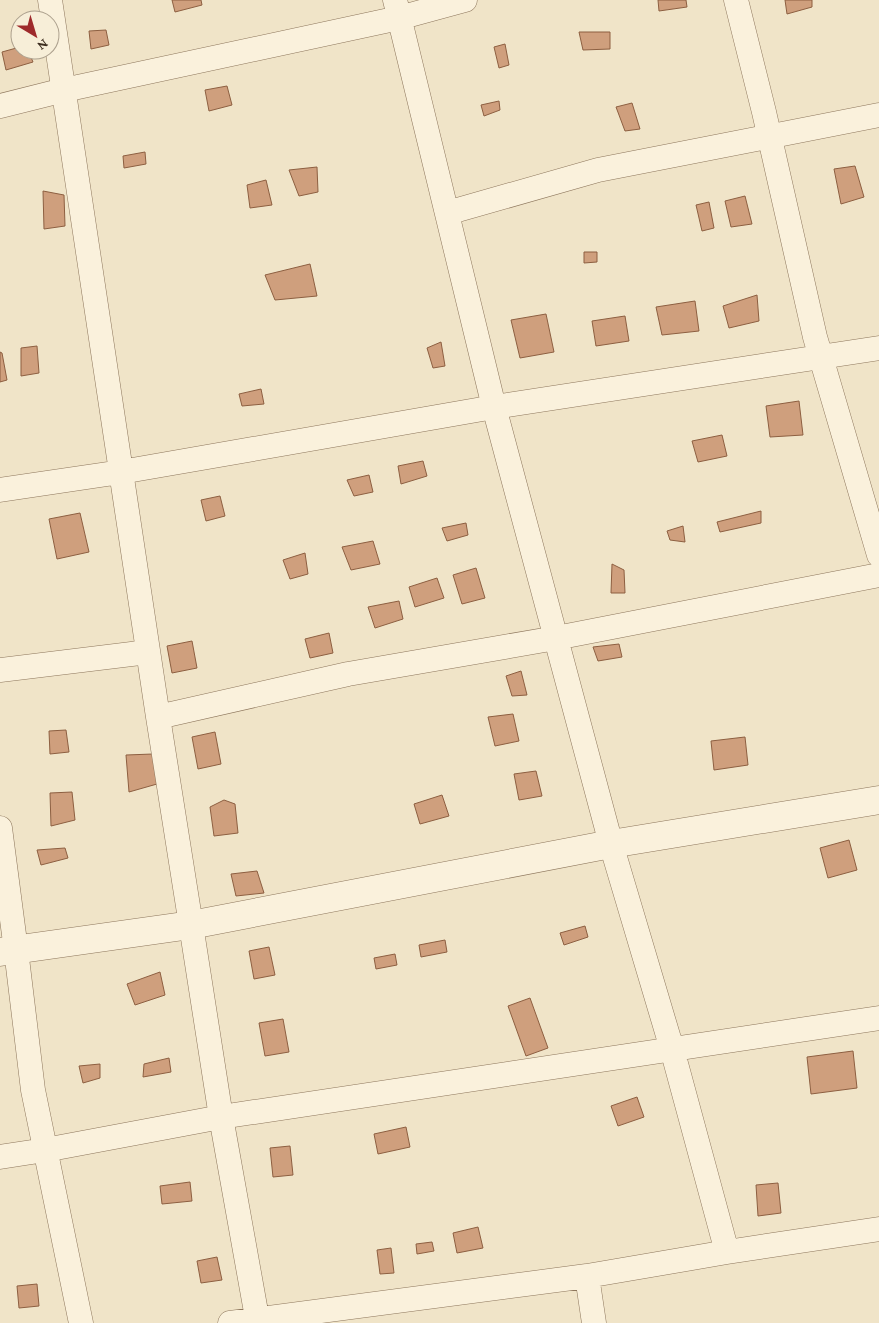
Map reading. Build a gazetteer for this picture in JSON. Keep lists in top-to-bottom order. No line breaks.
{"north":"bottom right"}
